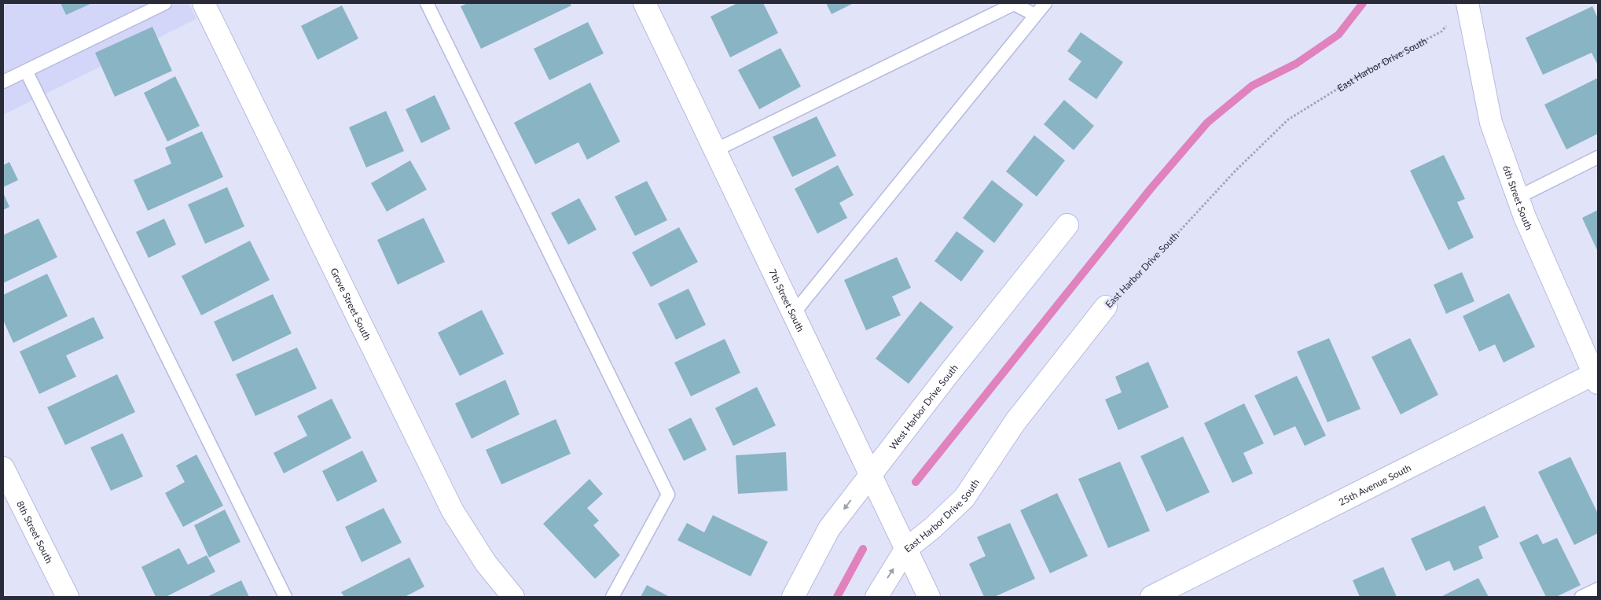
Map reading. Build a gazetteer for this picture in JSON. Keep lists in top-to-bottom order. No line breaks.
{"streets":{"street":["East Harbor Drive South","6th Street South","7th Street South","Grove Street South","West Harbor Drive South","25th Avenue South","8th Street South"]},"crossings":[["East Harbor Drive South","7th Street South"],["6th Street South","25th Avenue South"],["7th Street South","West Harbor Drive South"]]}
